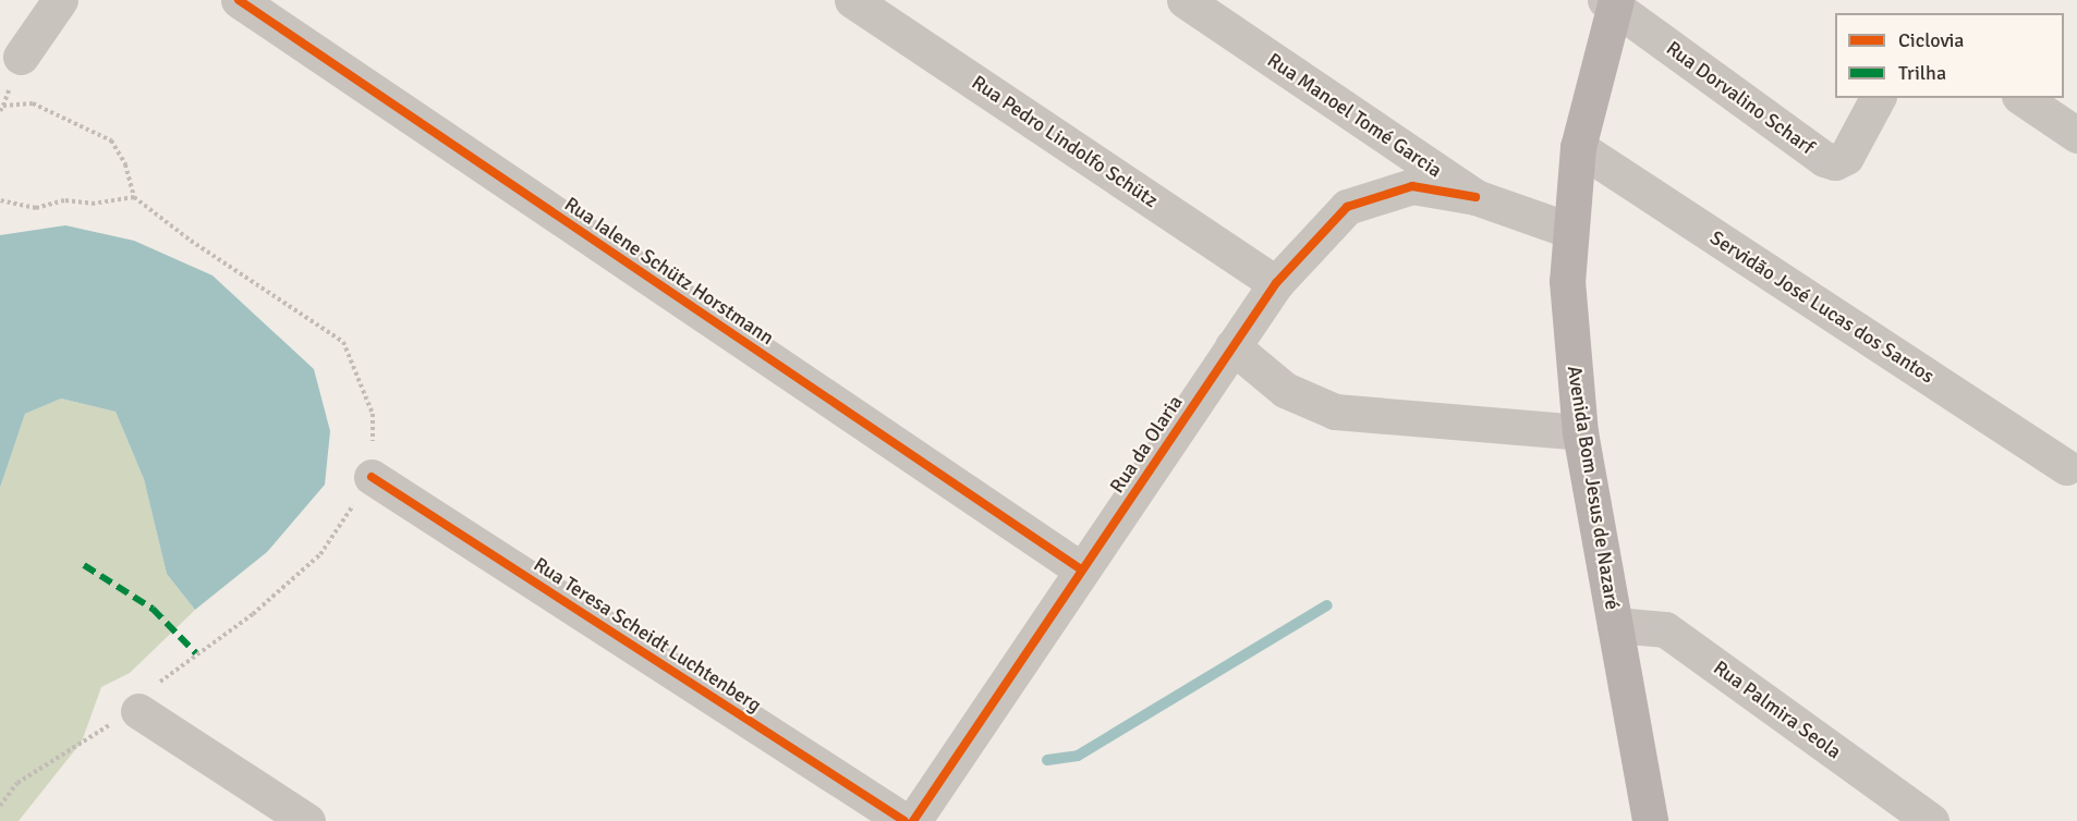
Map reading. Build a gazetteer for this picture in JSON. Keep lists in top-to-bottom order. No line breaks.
{"streets":{"main road":["Avenida Bom Jesus de Nazaré"],"street":["Rua Dorvalino Scharf","Rua Manoel Tomé Garcia","Rua Pedro Lindolfo Schütz","Rua Ialene Schütz Horstmann","Servidão José Lucas dos Santos","Rua da Olaria","Rua Teresa Scheidt Luchtenberg","Rua Palmira Seola"]},"crossings":[["Rua Dorvalino Scharf","Avenida Bom Jesus de Nazaré"],["Rua Manoel Tomé Garcia","Rua da Olaria"],["Rua Manoel Tomé Garcia","Avenida Bom Jesus de Nazaré"],["Rua Pedro Lindolfo Schütz","Rua da Olaria"],["Rua Ialene Schütz Horstmann","Rua da Olaria"],["Servidão José Lucas dos Santos","Avenida Bom Jesus de Nazaré"],["Avenida Bom Jesus de Nazaré","Rua Palmira Seola"]],"legend":["Ciclovia","Trilha"]}
